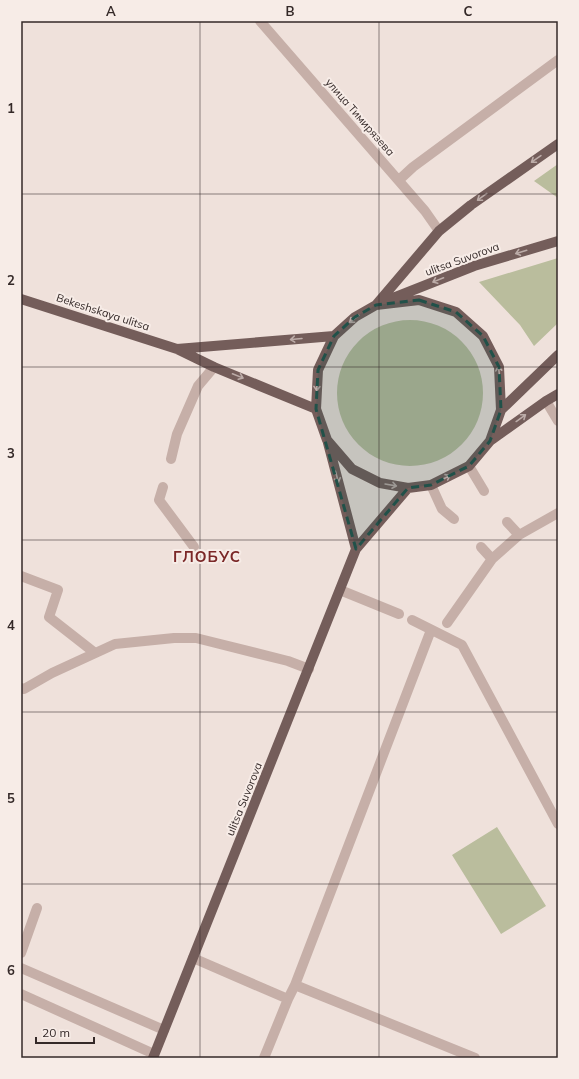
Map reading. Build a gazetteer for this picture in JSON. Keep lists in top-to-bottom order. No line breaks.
{"streets":{"main road":["ulitsa Suvorova","Bekeshskaya ulitsa"],"street":["улица Тимирязева"]},"districts":["ГЛОБУС"],"scale_bar":"20 m","grid":{"columns":["A","B","C"],"rows":["1","2","3","4","5","6"]}}
